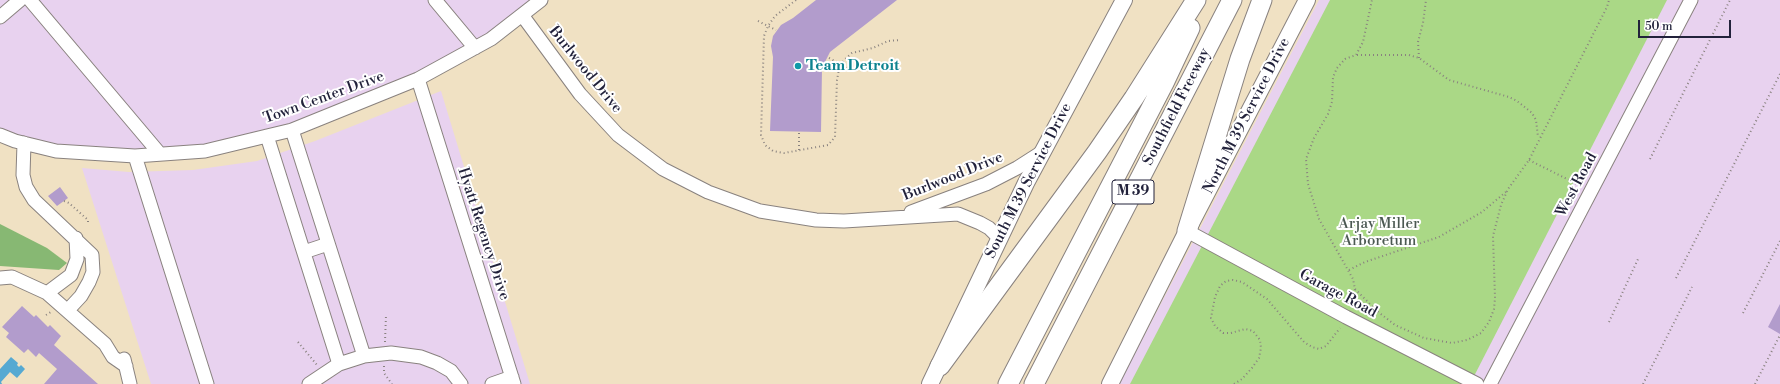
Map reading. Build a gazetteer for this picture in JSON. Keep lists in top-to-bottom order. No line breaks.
{"streets":{"highway":["Southfield Freeway","M 39"],"main road":["North M 39 Service Drive","South M 39 Service Drive"],"street":["Burlwood Drive","Town Center Drive","West Road","Hyatt Regency Drive","Garage Road"]},"crossings":[["Burlwood Drive","Town Center Drive"],["Burlwood Drive","South M 39 Service Drive"],["Town Center Drive","Hyatt Regency Drive"],["North M 39 Service Drive","Garage Road"]],"parks":["Arjay Miller Arboretum"],"places":["Team Detroit"],"scale_bar":"50 m"}
